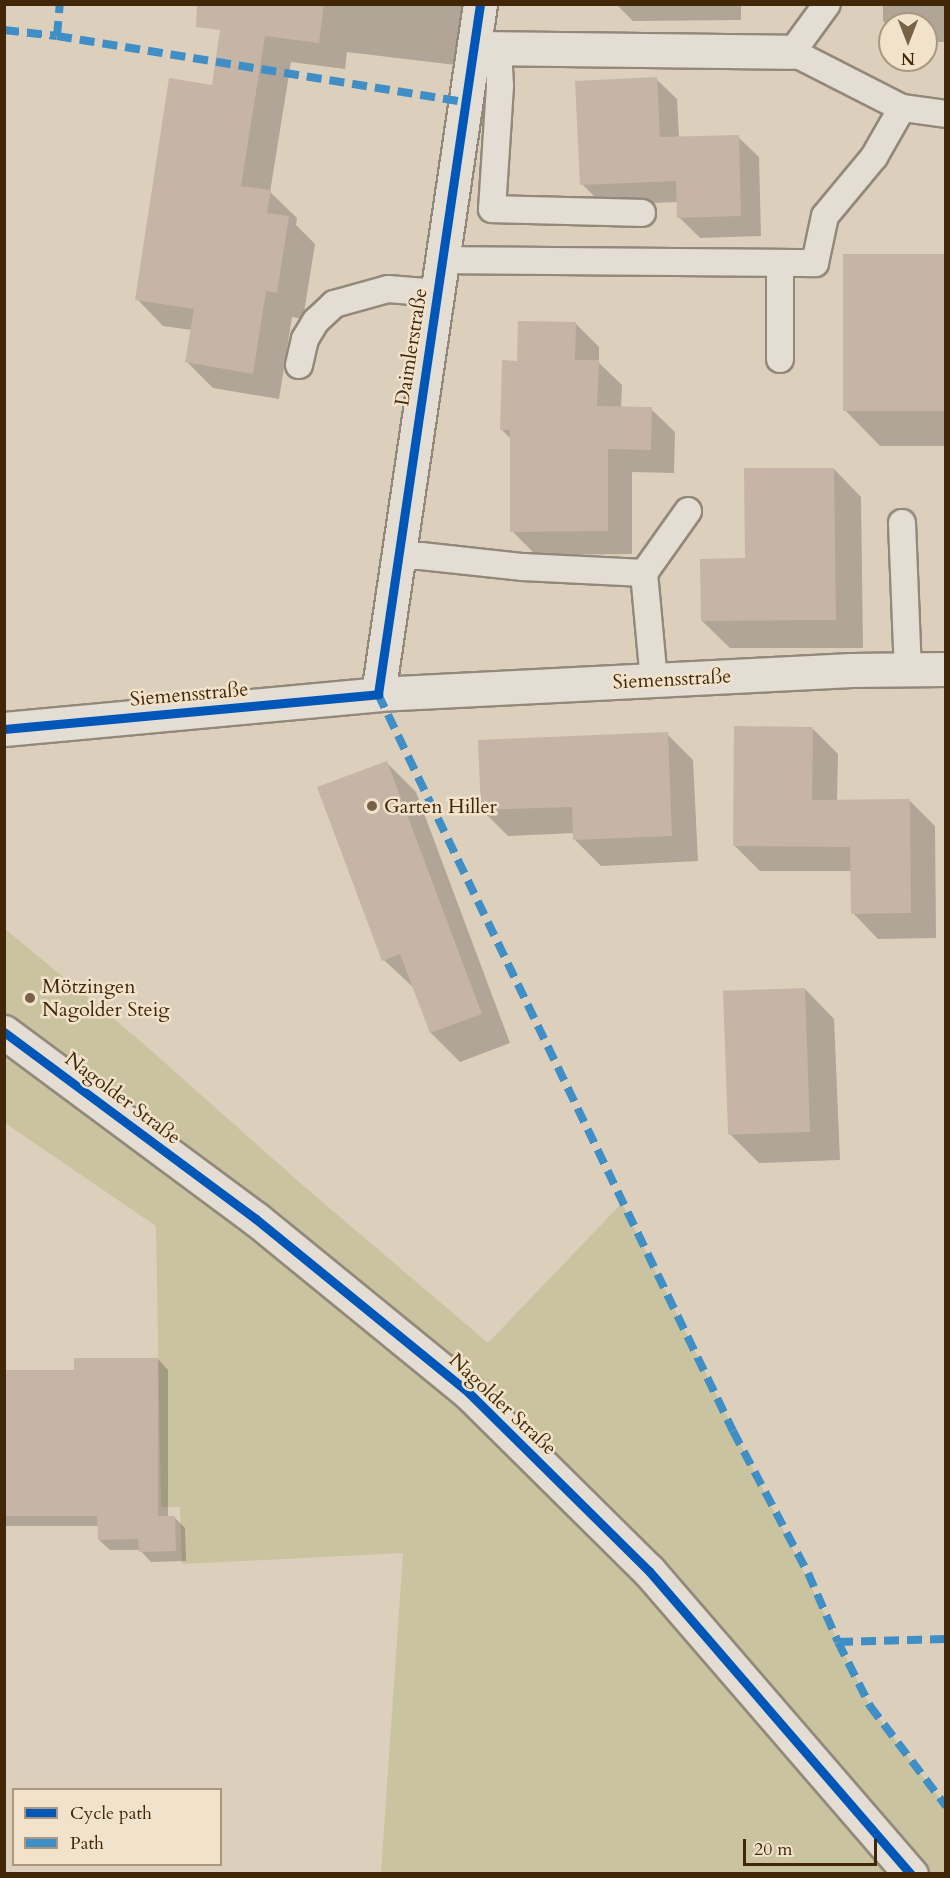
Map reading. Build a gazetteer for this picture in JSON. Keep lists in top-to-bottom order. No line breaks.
{"streets":{"street":["Daimlerstraße","Siemensstraße","Nagolder Straße"]},"crossings":[["Daimlerstraße","Siemensstraße"]],"places":["Garten Hiller","Mötzingen Nagolder Steig"],"legend":["Cycle path","Path"],"scale_bar":"20 m","north":"bottom"}
